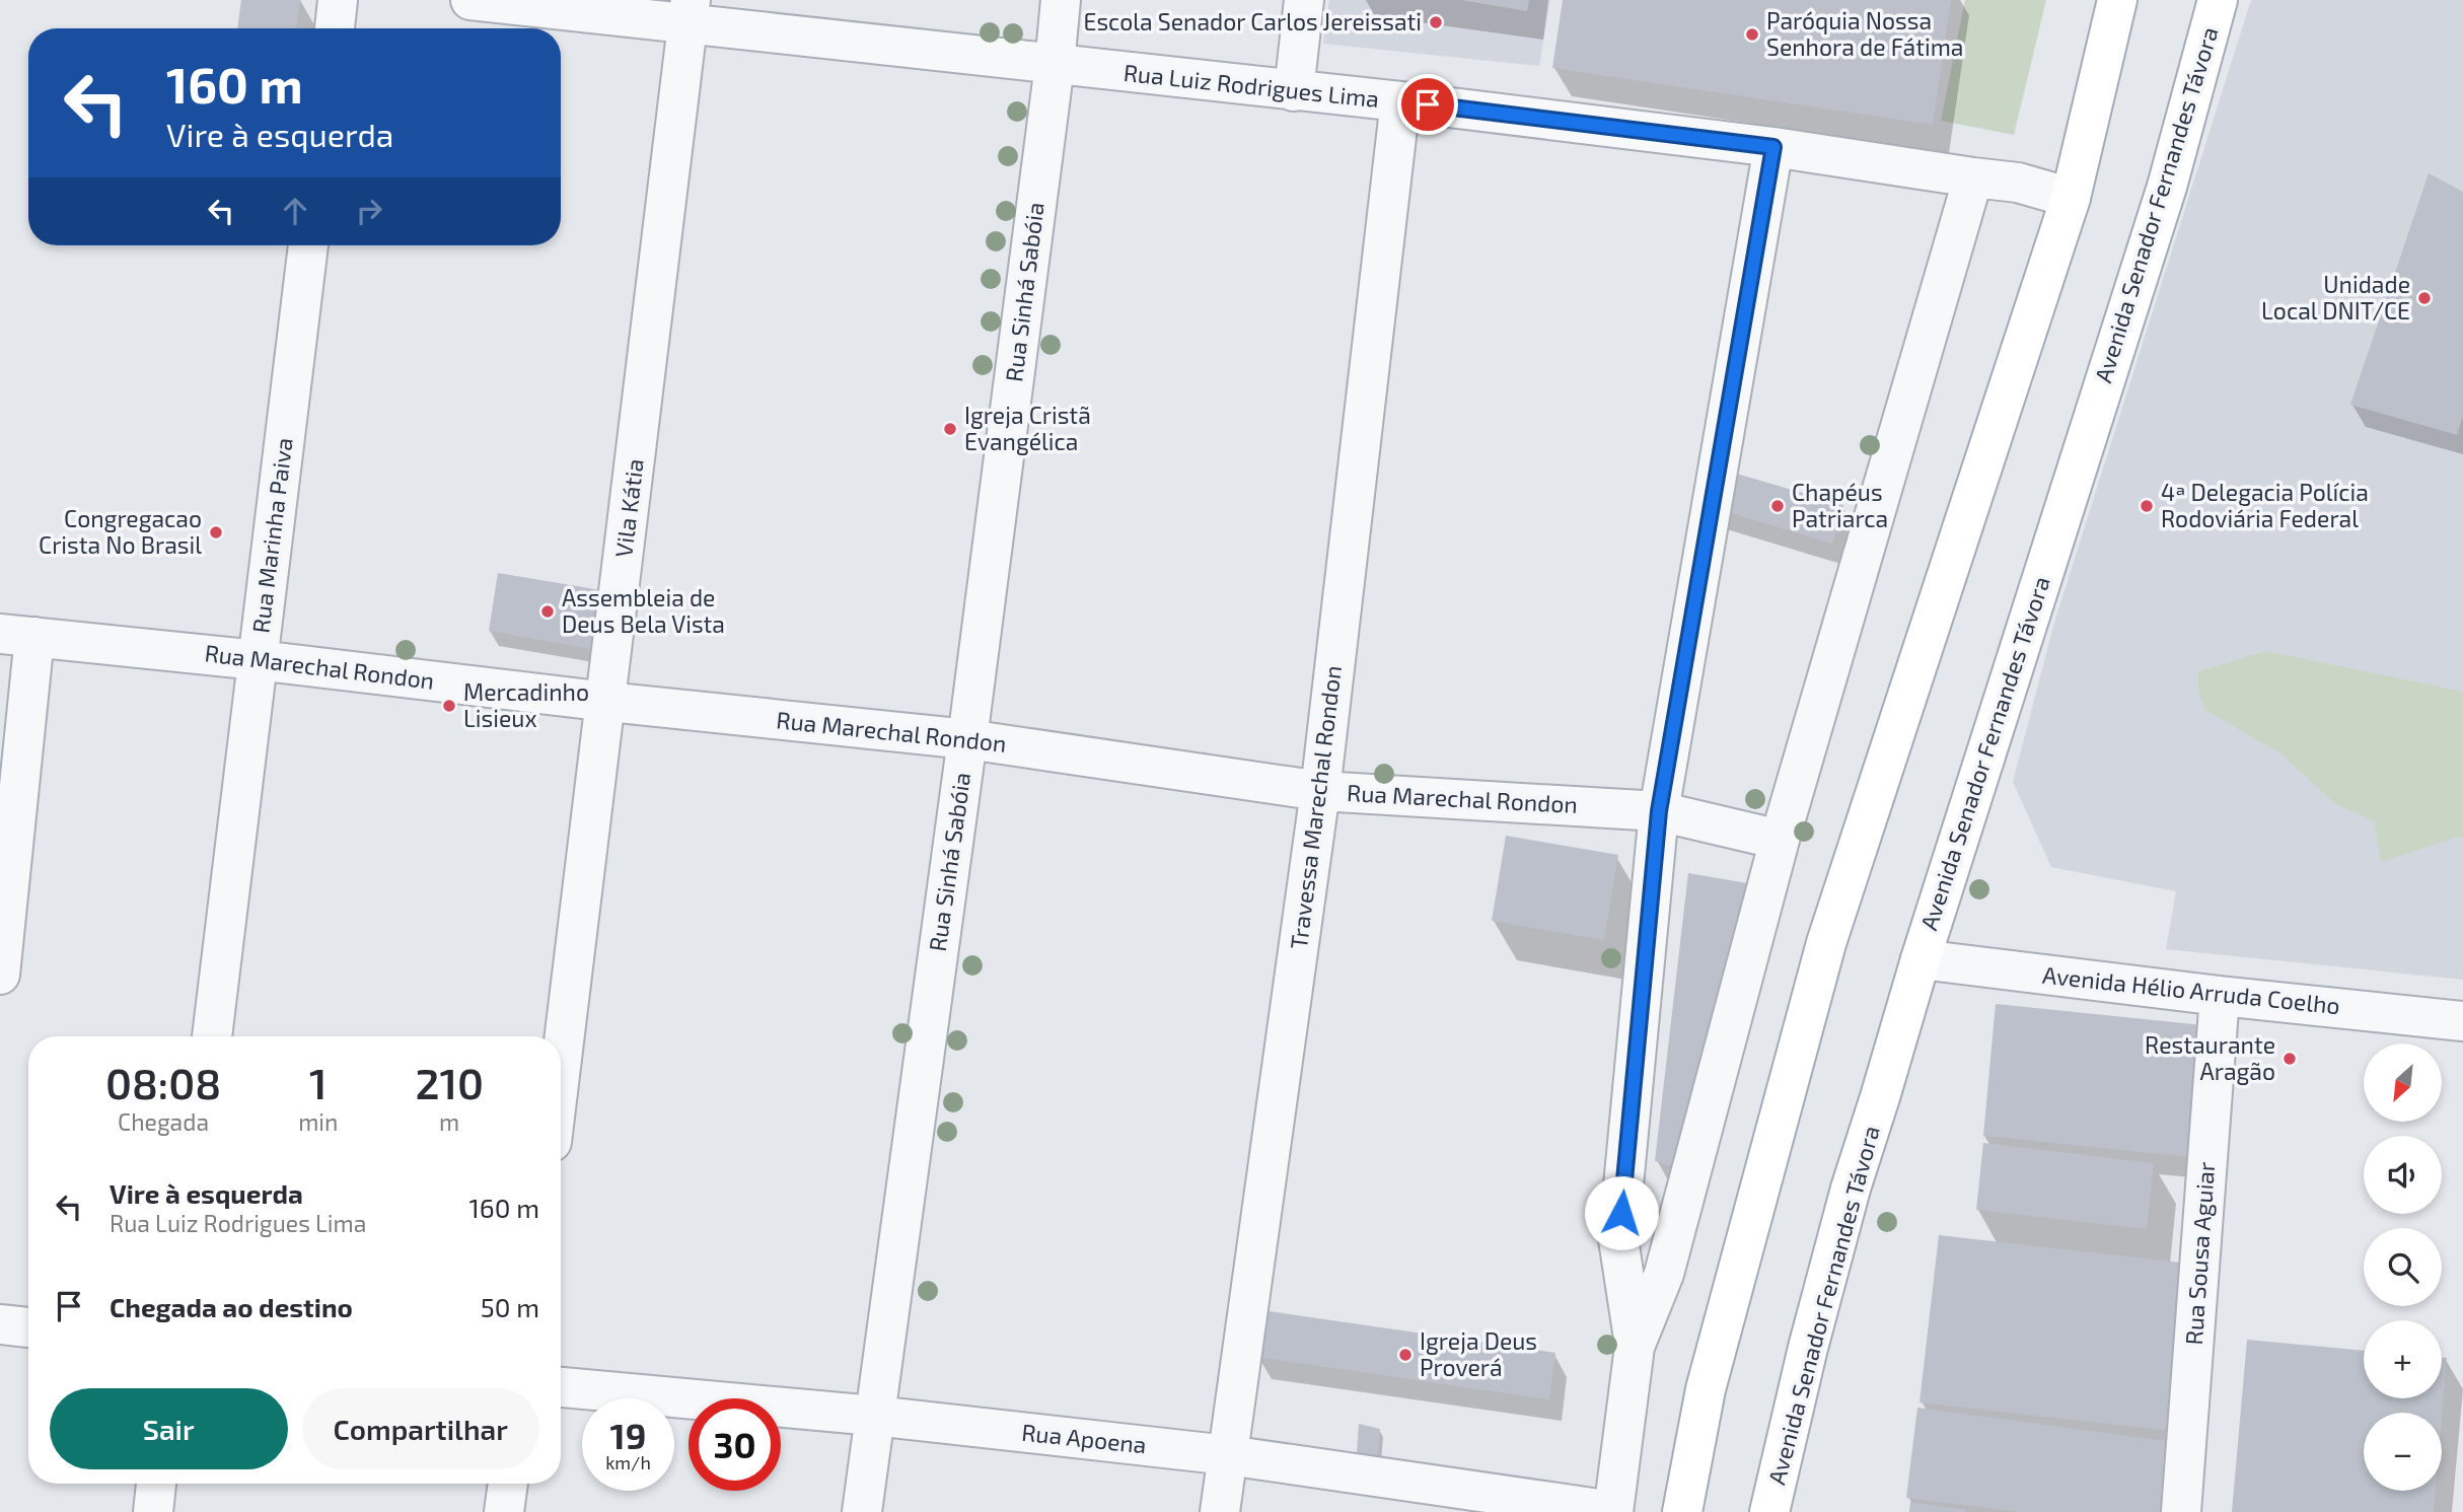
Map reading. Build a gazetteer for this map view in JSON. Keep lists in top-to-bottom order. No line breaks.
{"streets":{"main road":["Avenida Senador Fernandes Távora"],"street":["Rua Luiz Rodrigues Lima","Rua Sinhá Sabóia","Vila Kátia","Rua Marinha Paiva","Rua Marechal Rondon","Travessa Marechal Rondon","Avenida Hélio Arruda Coelho","Rua Sousa Aguiar","Rua Apoena"]},"crossings":[["Rua Luiz Rodrigues Lima","Rua Sinhá Sabóia"],["Rua Luiz Rodrigues Lima","Vila Kátia"],["Rua Luiz Rodrigues Lima","Travessa Marechal Rondon"],["Avenida Senador Fernandes Távora","Avenida Hélio Arruda Coelho"],["Rua Sinhá Sabóia","Rua Marechal Rondon"],["Rua Sinhá Sabóia","Rua Apoena"],["Vila Kátia","Rua Marechal Rondon"],["Rua Marinha Paiva","Rua Marechal Rondon"],["Rua Marechal Rondon","Travessa Marechal Rondon"],["Travessa Marechal Rondon","Rua Apoena"],["Avenida Hélio Arruda Coelho","Rua Sousa Aguiar"]],"places":["Escola Senador Carlos Jereissati","Paróquia Nossa Senhora de Fátima","Unidade Local DNIT/CE","Igreja Cristã Evangélica","Chapéus Patriarca","4ª Delegacia Polícia Rodoviária Federal","Congregacao Crista No Brasil","Assembleia de Deus Bela Vista","Mercadinho Lisieux","Restaurante Aragão","Igreja Deus Proverá"],"north":"bottom left","page":{"turn":["160 m","Vire à esquerda"],"eta":["08:08","Chegada","1","min","210","m"],"map_buttons":["+","−"],"list":[{"name":"Vire à esquerda","note":"Rua Luiz Rodrigues Lima","value":"160 m"},{"name":"Chegada ao destino","value":"50 m"}],"buttons":["Sair","Compartilhar"],"speed":"19 km/h","limit":"30"}}
